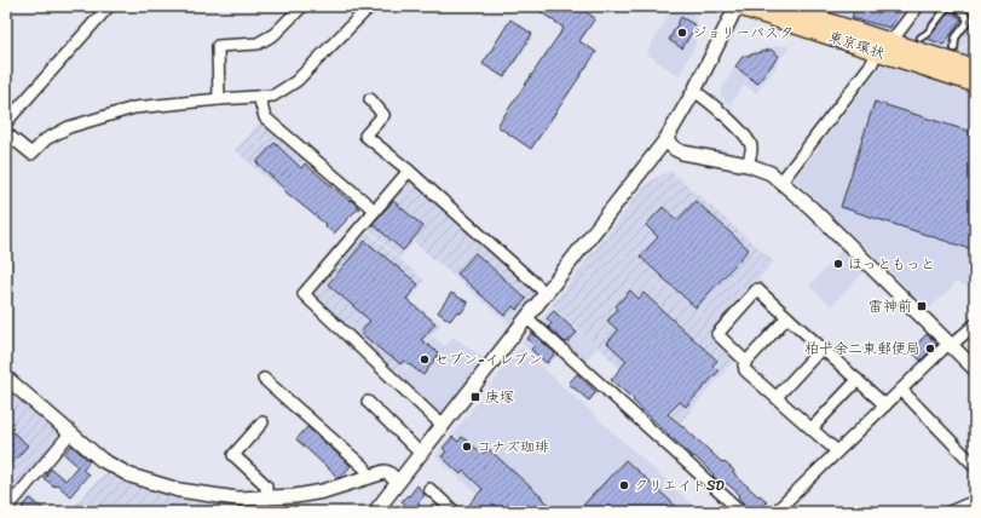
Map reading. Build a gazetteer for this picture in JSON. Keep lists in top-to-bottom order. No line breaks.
{"streets":{"highway":["東京環状"]},"places":{"other":["ジョリーパスタ","ほっともっと","柏十余二東郵便局","セブン-イレブン","コナズ珈琲","クリエイトSD"],"transit":["雷神前","庚塚"]}}
